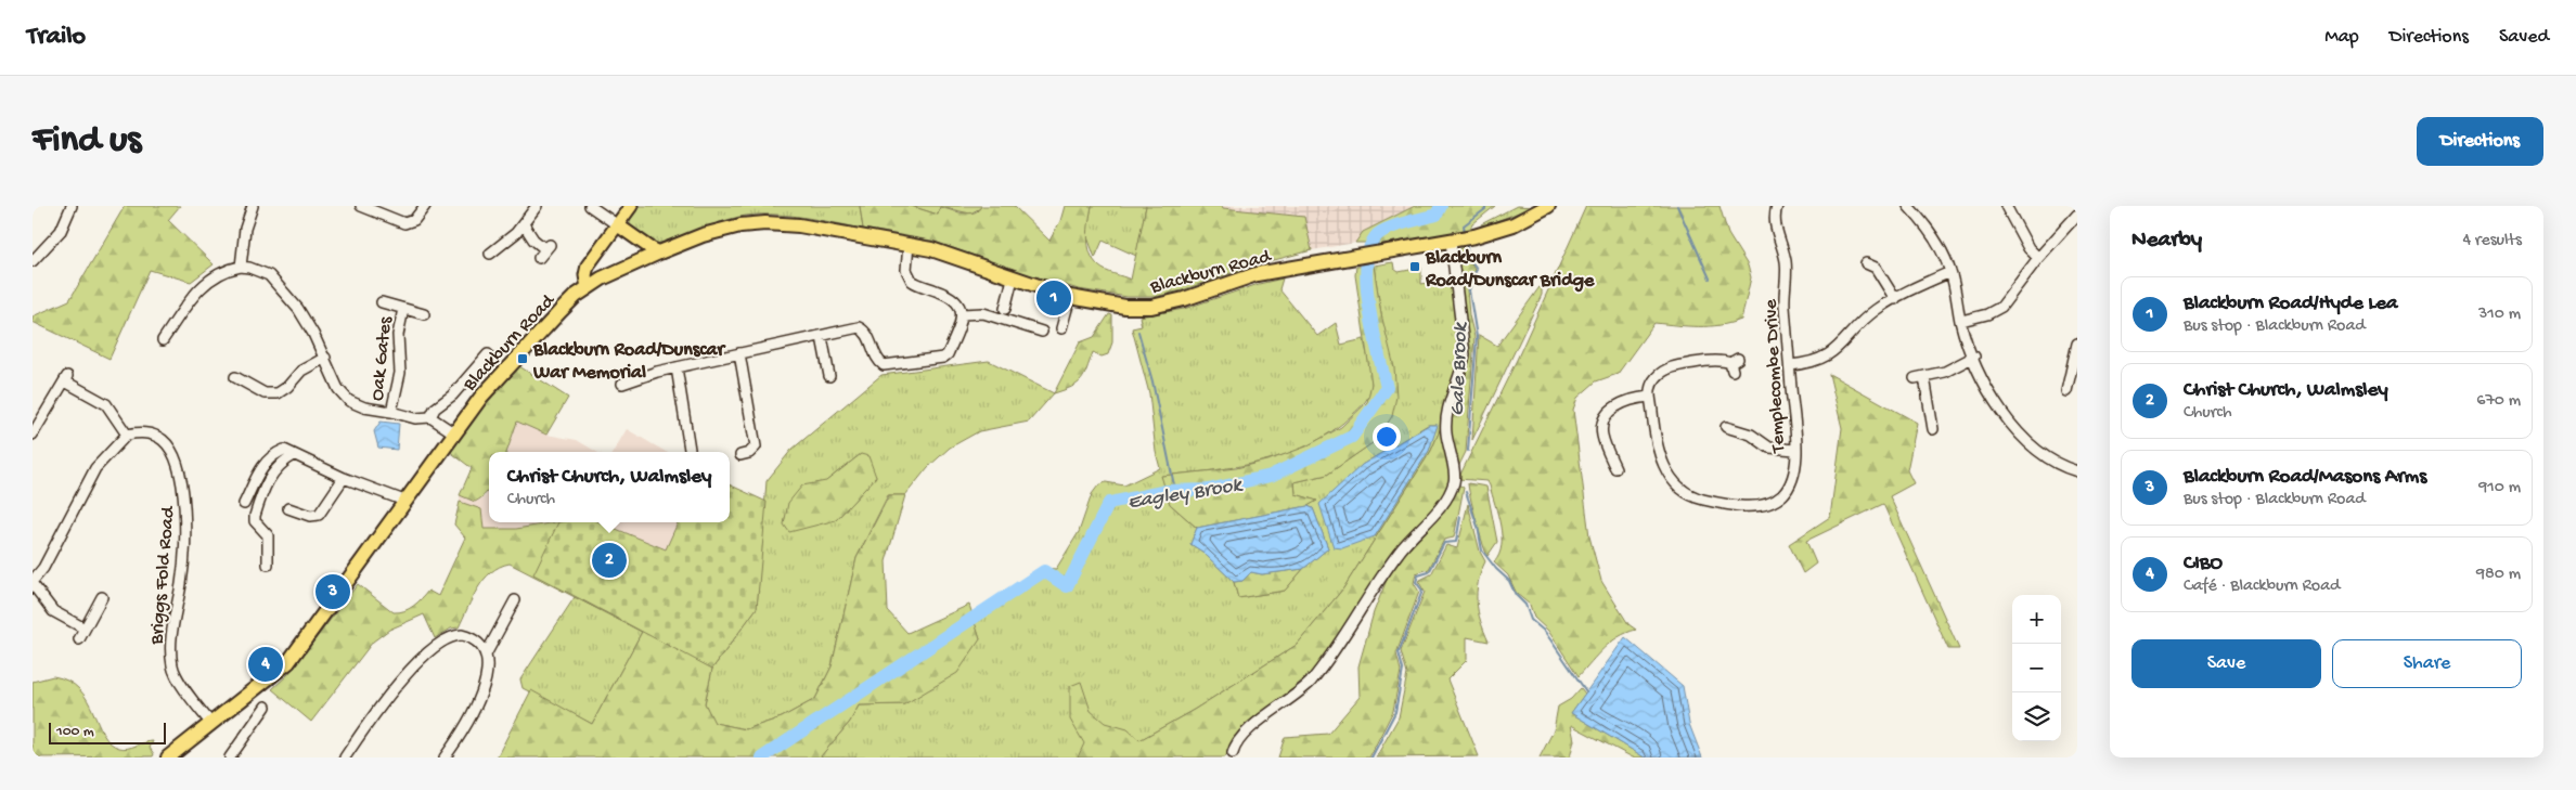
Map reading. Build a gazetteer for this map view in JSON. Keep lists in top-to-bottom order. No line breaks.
{"streets":{"highway":["Blackburn Road"],"street":["Oak Gates","Templecombe Drive","Briggs Fold Road"]},"crossings":[["Blackburn Road","Briggs Fold Road"]],"water":["Gale Brook","Eagley Brook"],"places":{"transit":["Blackburn Road/Dunscar Bridge","Blackburn Road/Dunscar War Memorial"]},"scale_bar":"100 m","page":{"header":"Trailo","nav":["Map","Directions","Saved"],"buttons":["Directions",["Save","Share"]],"title":"Find us","heading":["Nearby","4 results"],"list":[{"mark":"1","name":"Blackburn Road/Hyde Lea","note":"Bus stop · Blackburn Road","value":"310 m"},{"mark":"2","name":"Christ Church, Walmsley","note":"Church","value":"670 m"},{"mark":"3","name":"Blackburn Road/Masons Arms","note":"Bus stop · Blackburn Road","value":"910 m"},{"mark":"4","name":"CIBO","note":"Café · Blackburn Road","value":"980 m"}],"pins":["1","2","3","4"],"popup":["Christ Church, Walmsley","Church"],"map_buttons":["+","−"],"scale":"100 m"}}
